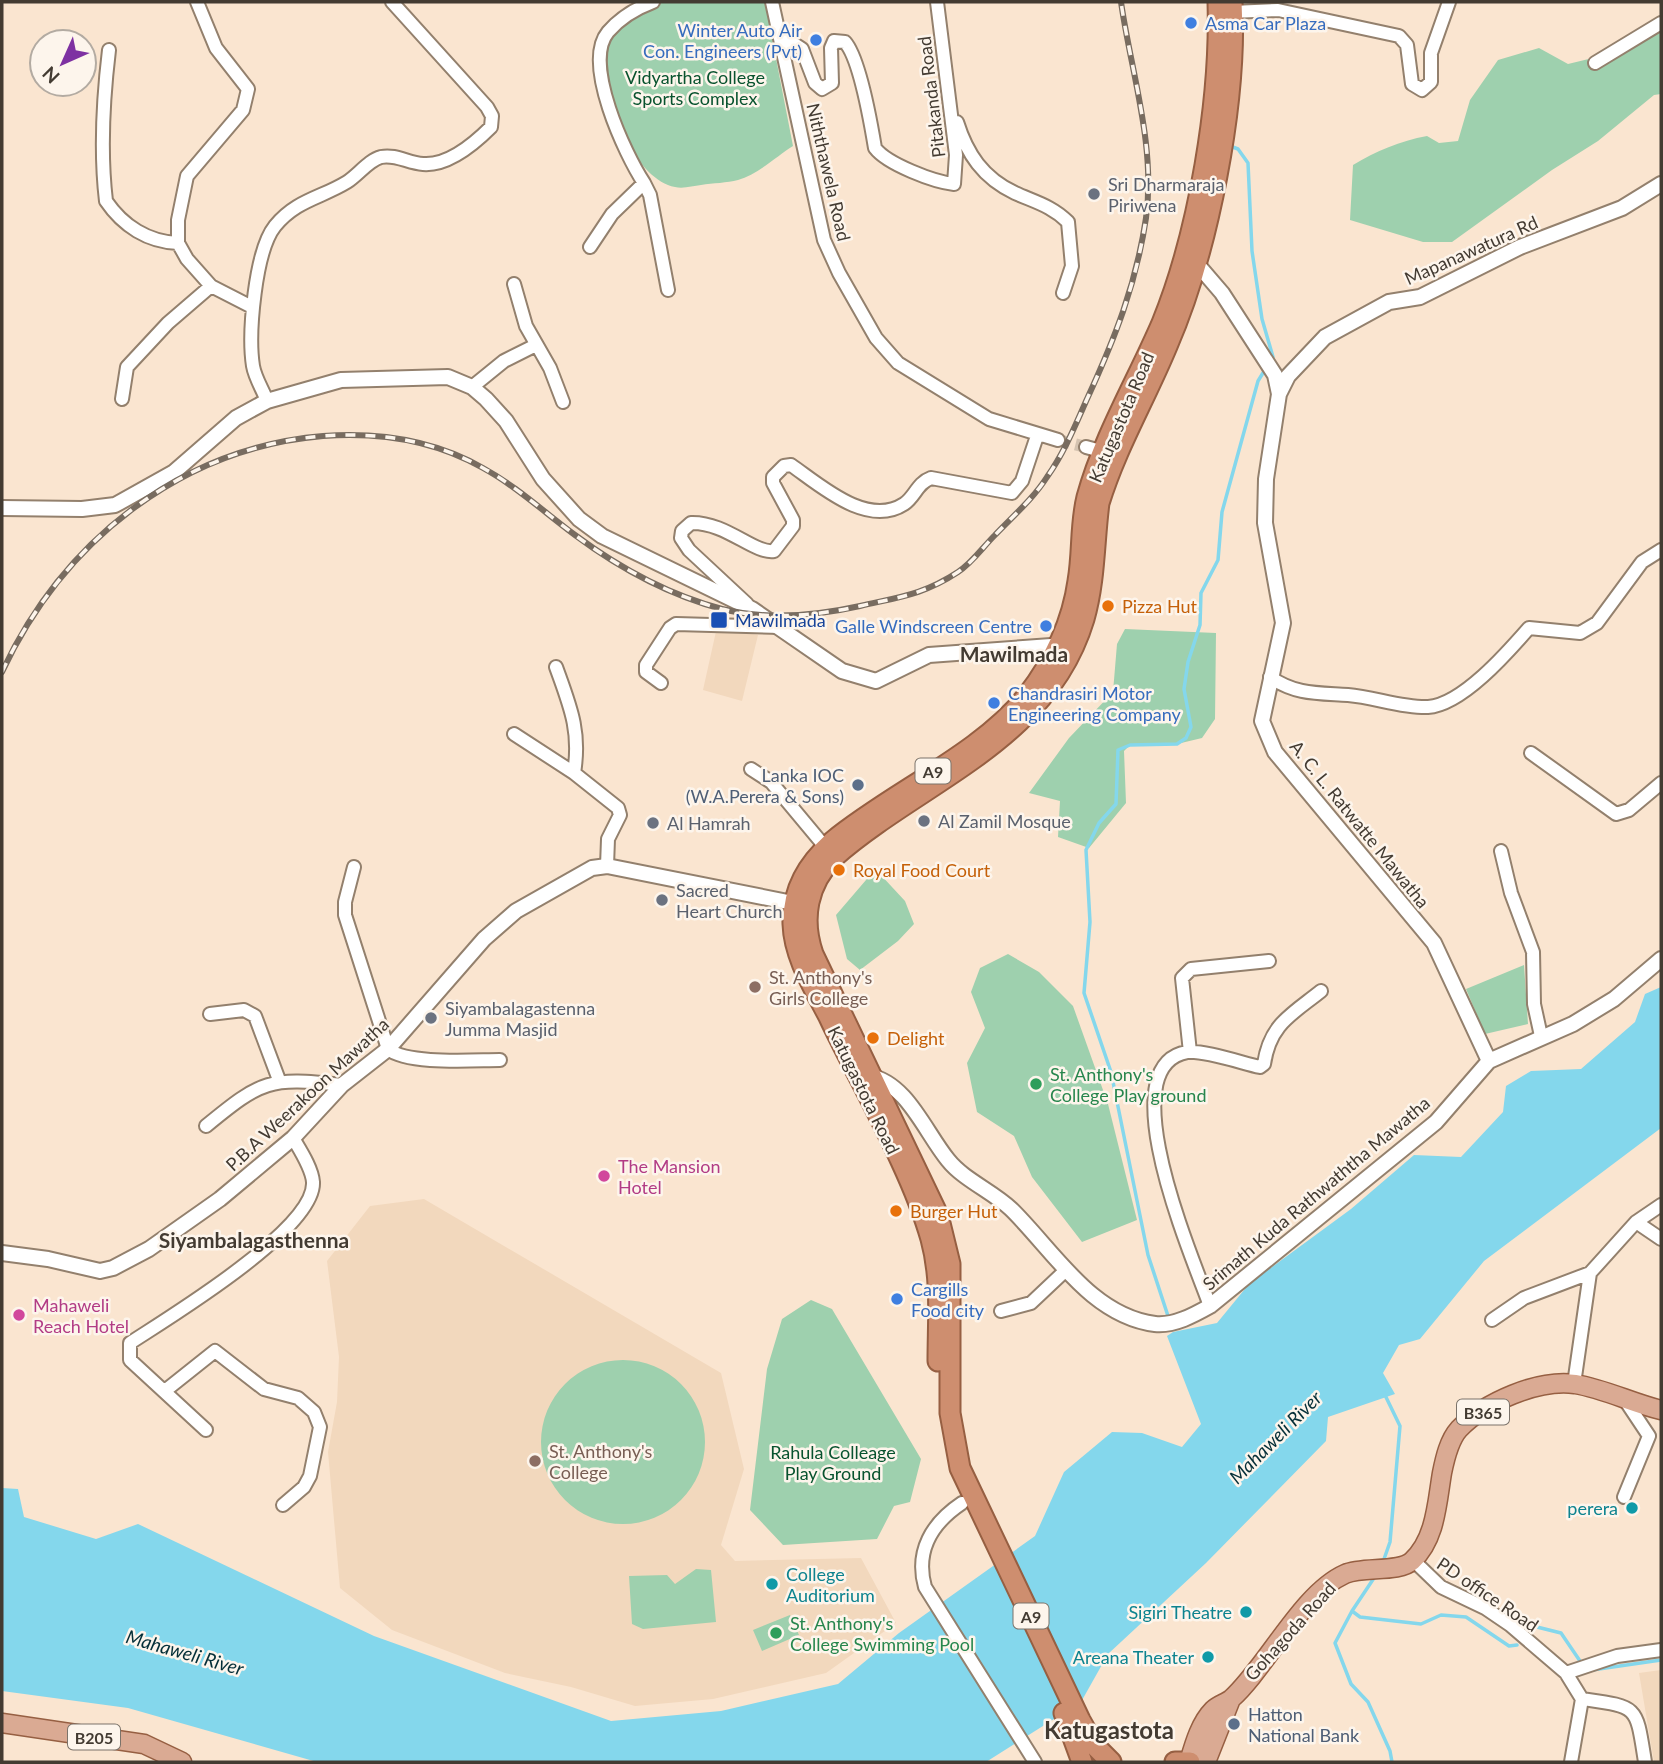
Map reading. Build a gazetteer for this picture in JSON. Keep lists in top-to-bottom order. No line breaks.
{"streets":{"highway":["Katugastota Road","A9"],"main road":["B365","Gohagoda Road","B205"],"street":["Pitakanda Road","Niththawela Road","Mapanawatura Rd","A. C. L. Ratwatte Mawatha","P.B.A Weerakoon Mawatha","Srimath Kuda Rathwaththa Mawatha","PD office Road"]},"crossings":[["Pitakanda Road","Niththawela Road"],["Mapanawatura Rd","A. C. L. Ratwatte Mawatha"],["Katugastota Road","A9"],["Katugastota Road","A. C. L. Ratwatte Mawatha"],["A. C. L. Ratwatte Mawatha","Srimath Kuda Rathwaththa Mawatha"],["B365","PD office Road"],["B365","Gohagoda Road"],["PD office Road","Gohagoda Road"]],"districts":["Mawilmada","Siyambalagasthenna","Katugastota"],"water":["Mahaweli River"],"parks":["Vidyartha College Sports Complex","Rahula Colleage Play Ground"],"places":{"other":["Asma Car Plaza","Winter Auto Air Con. Engineers (Pvt)","Sri Dharmaraja Piriwena","Pizza Hut","Galle Windscreen Centre","Chandrasiri Motor Engineering Company","Lanka IOC (W.A.Perera & Sons)","Al Zamil Mosque","Al Hamrah","Royal Food Court","Sacred Heart Church","St. Anthony's Girls College","Siyambalagastenna Jumma Masjid","Delight","St. Anthony's College Play ground","The Mansion Hotel","Burger Hut","Cargills Food city","Mahaweli Reach Hotel","St. Anthony's College","perera","College Auditorium","Sigiri Theatre","St. Anthony's College Swimming Pool","Areana Theater","Hatton National Bank"],"transit":["Mawilmada"]},"north":"bottom left"}
